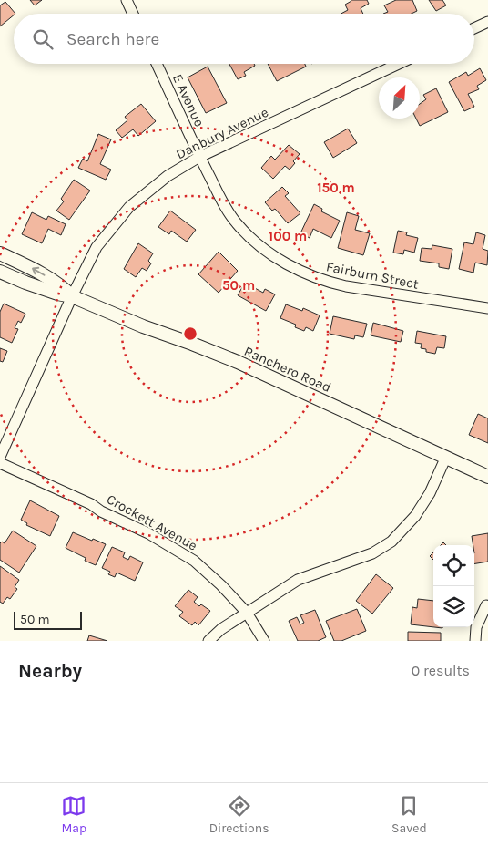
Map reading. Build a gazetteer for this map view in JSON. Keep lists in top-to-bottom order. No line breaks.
{"streets":{"main road":["Ranchero Road"],"street":["E Avenue","Danbury Avenue","Fairburn Street","Crockett Avenue"]},"crossings":[["E Avenue","Danbury Avenue"],["E Avenue","Fairburn Street"],["Danbury Avenue","Fairburn Street"],["Danbury Avenue","Ranchero Road"]],"scale_bar":"50 m","north":"top right","page":{"search":"Search here","scale":"50 m","heading":["Nearby","0 results"],"nav":["Map","Directions","Saved"]},"rings":["150 m","100 m","50 m"]}
